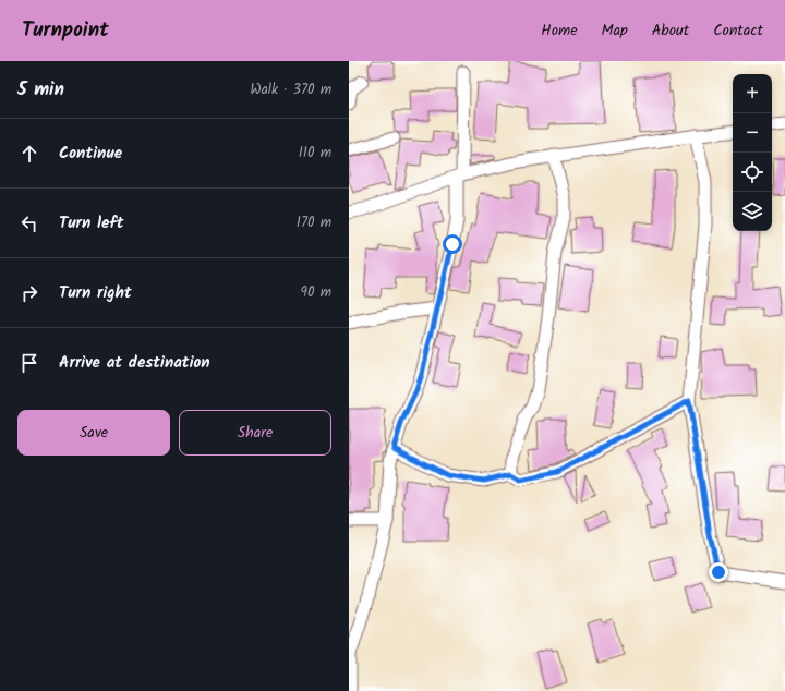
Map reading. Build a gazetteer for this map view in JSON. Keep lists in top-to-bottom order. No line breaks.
{"page":{"header":"Turnpoint","nav":["Home","Map","About","Contact"],"heading":["5 min","Walk · 370 m"],"map_buttons":["+","−"],"list":[["Continue","110 m"],["Turn left","170 m"],["Turn right","90 m"],"Arrive at destination"],"buttons":["Save","Share"]}}
